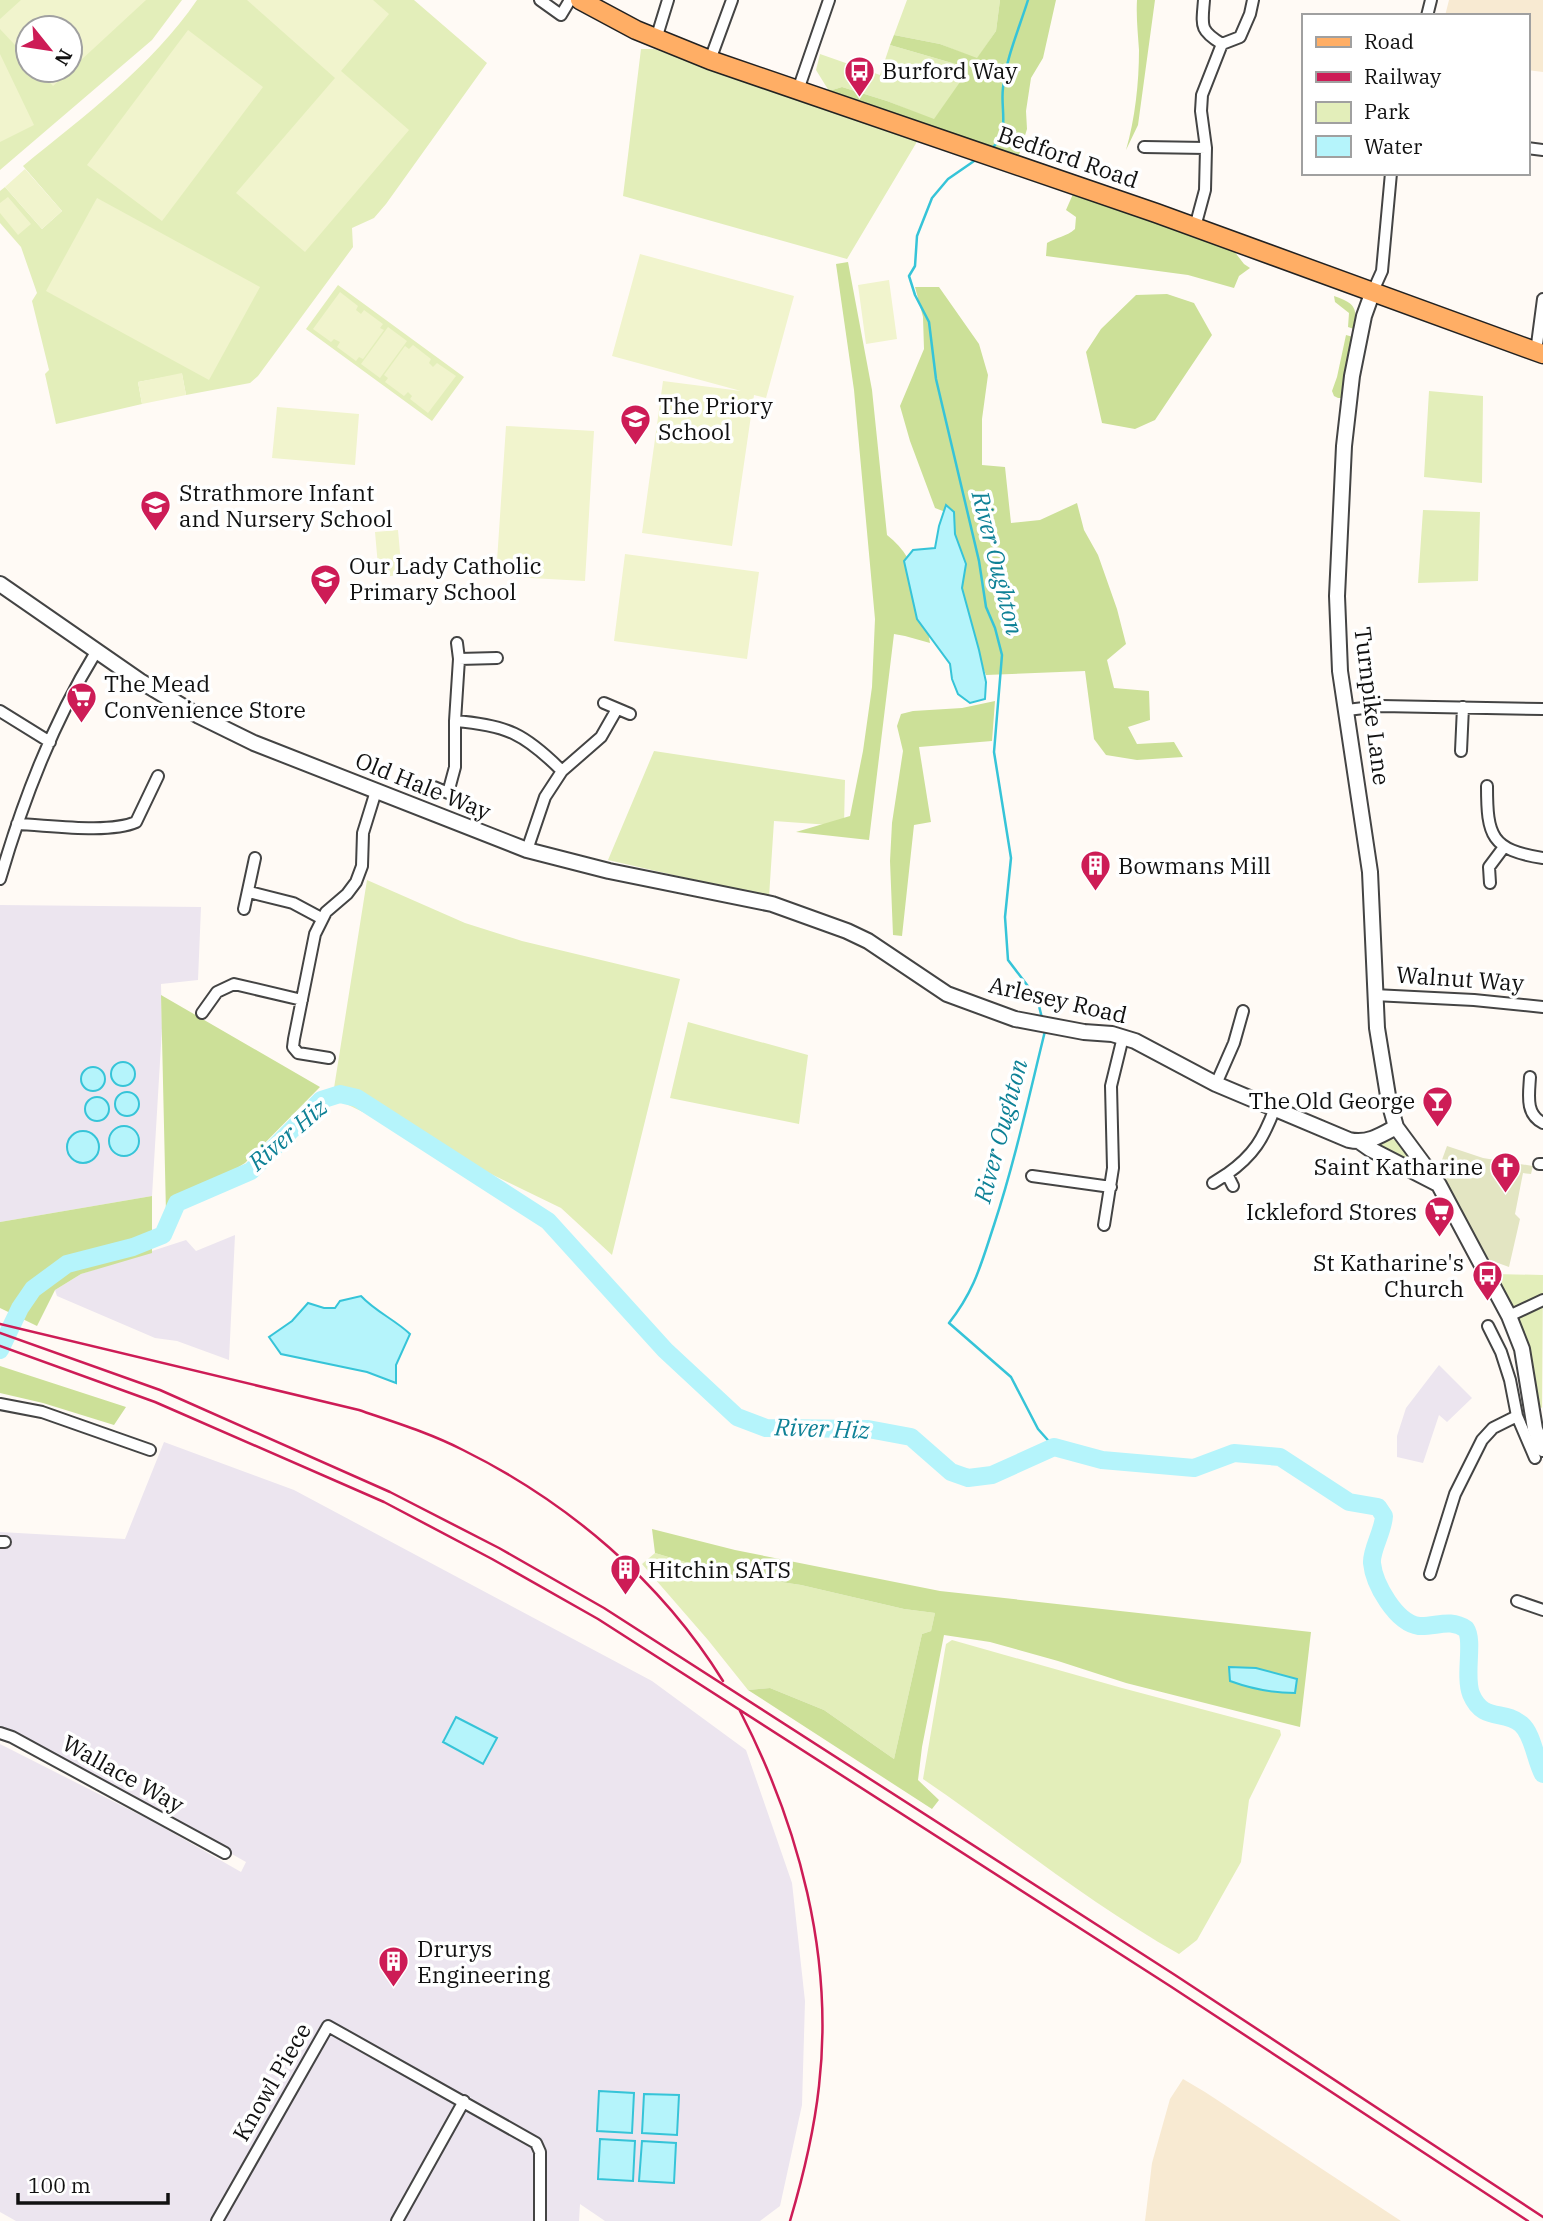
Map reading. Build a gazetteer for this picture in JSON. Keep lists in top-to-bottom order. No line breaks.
{"streets":{"main road":["Bedford Road"],"street":["Turnpike Lane","Old Hale Way","Walnut Way","Arlesey Road","Wallace Way","Knowl Piece"]},"crossings":[["Bedford Road","Turnpike Lane"],["Turnpike Lane","Walnut Way"],["Old Hale Way","Arlesey Road"]],"water":["River Oughton","River Hiz"],"places":{"bus stop":["Burford Way","St Katharine's Church"],"school or university":["The Priory School","Strathmore Infant and Nursery School","Our Lady Catholic Primary School"],"supermarket":["The Mead Convenience Store","Ickleford Stores"],"building":["Bowmans Mill","Hitchin SATS","Drurys Engineering"],"bar":["The Old George"],"church":["Saint Katharine"]},"legend":["Road","Railway","Park","Water"],"scale_bar":"100 m","north":"bottom right"}
